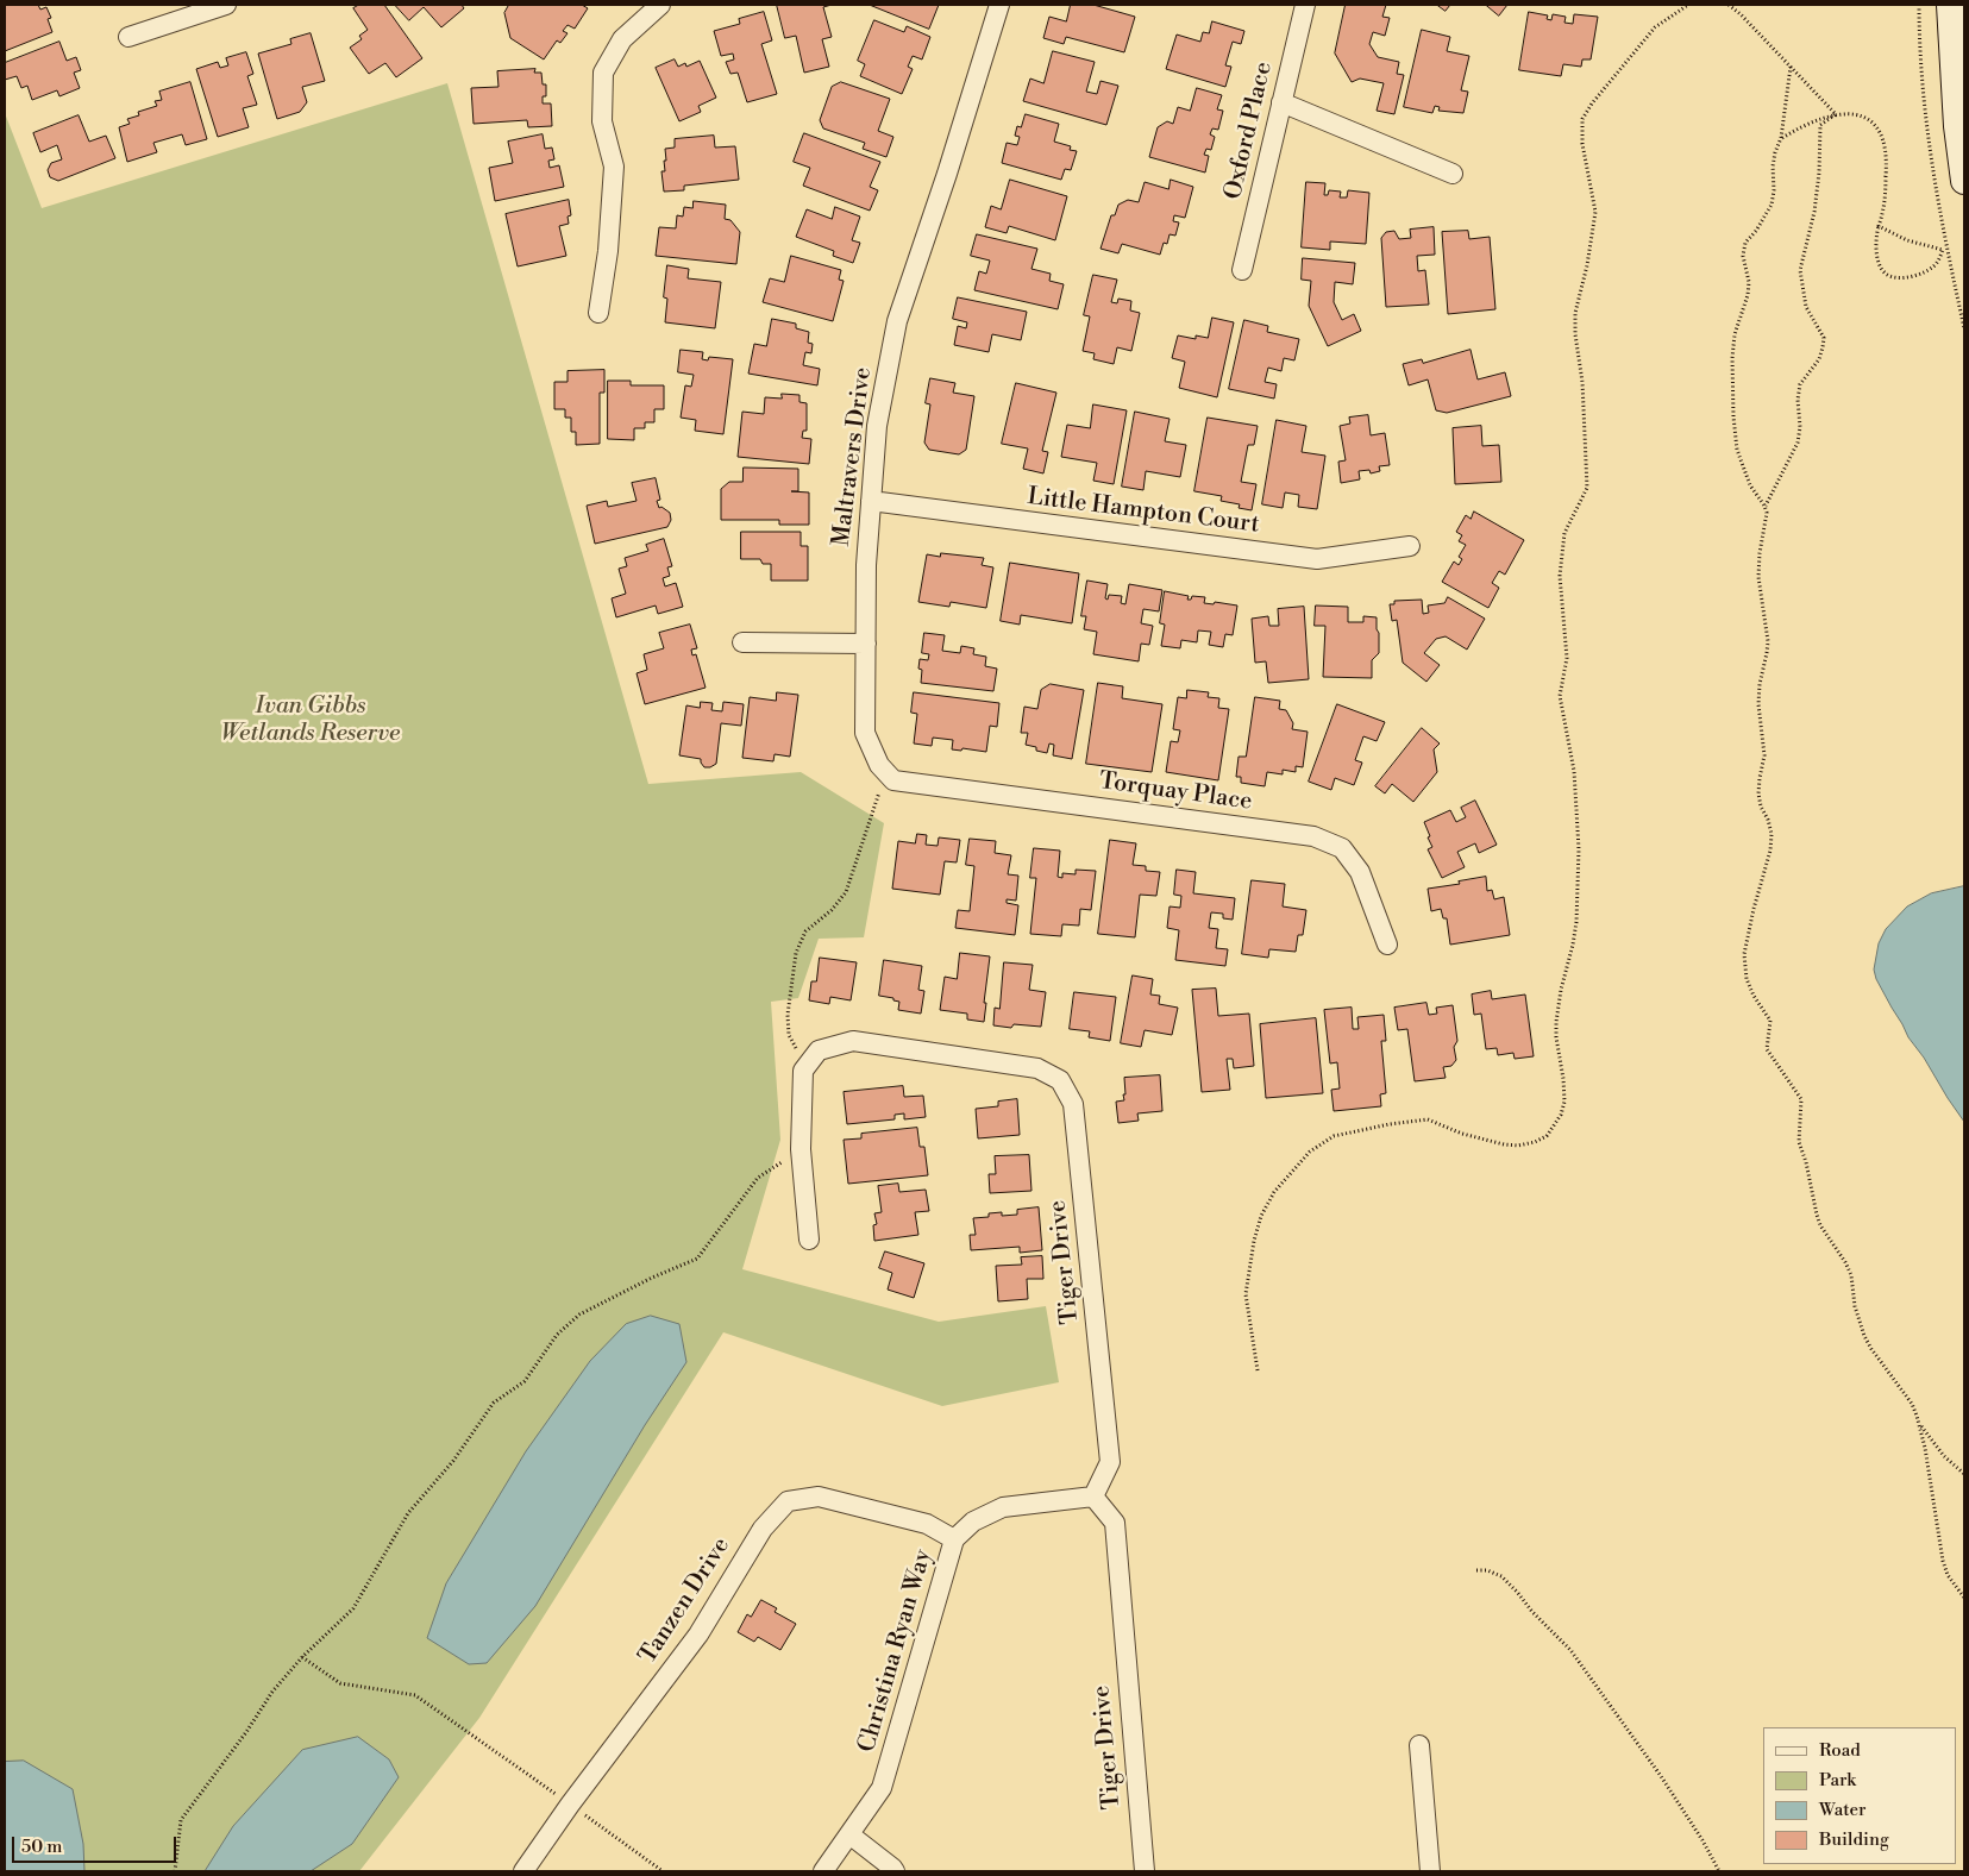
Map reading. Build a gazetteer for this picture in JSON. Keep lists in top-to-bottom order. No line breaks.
{"streets":{"street":["Oxford Place","Maltravers Drive","Little Hampton Court","Torquay Place","Tiger Drive","Tanzen Drive","Christina Ryan Way"]},"crossings":[["Maltravers Drive","Little Hampton Court"],["Maltravers Drive","Torquay Place"],["Tiger Drive","Christina Ryan Way"],["Tanzen Drive","Christina Ryan Way"]],"parks":["Ivan Gibbs Wetlands Reserve"],"legend":["Road","Park","Water","Building"],"scale_bar":"50 m"}
